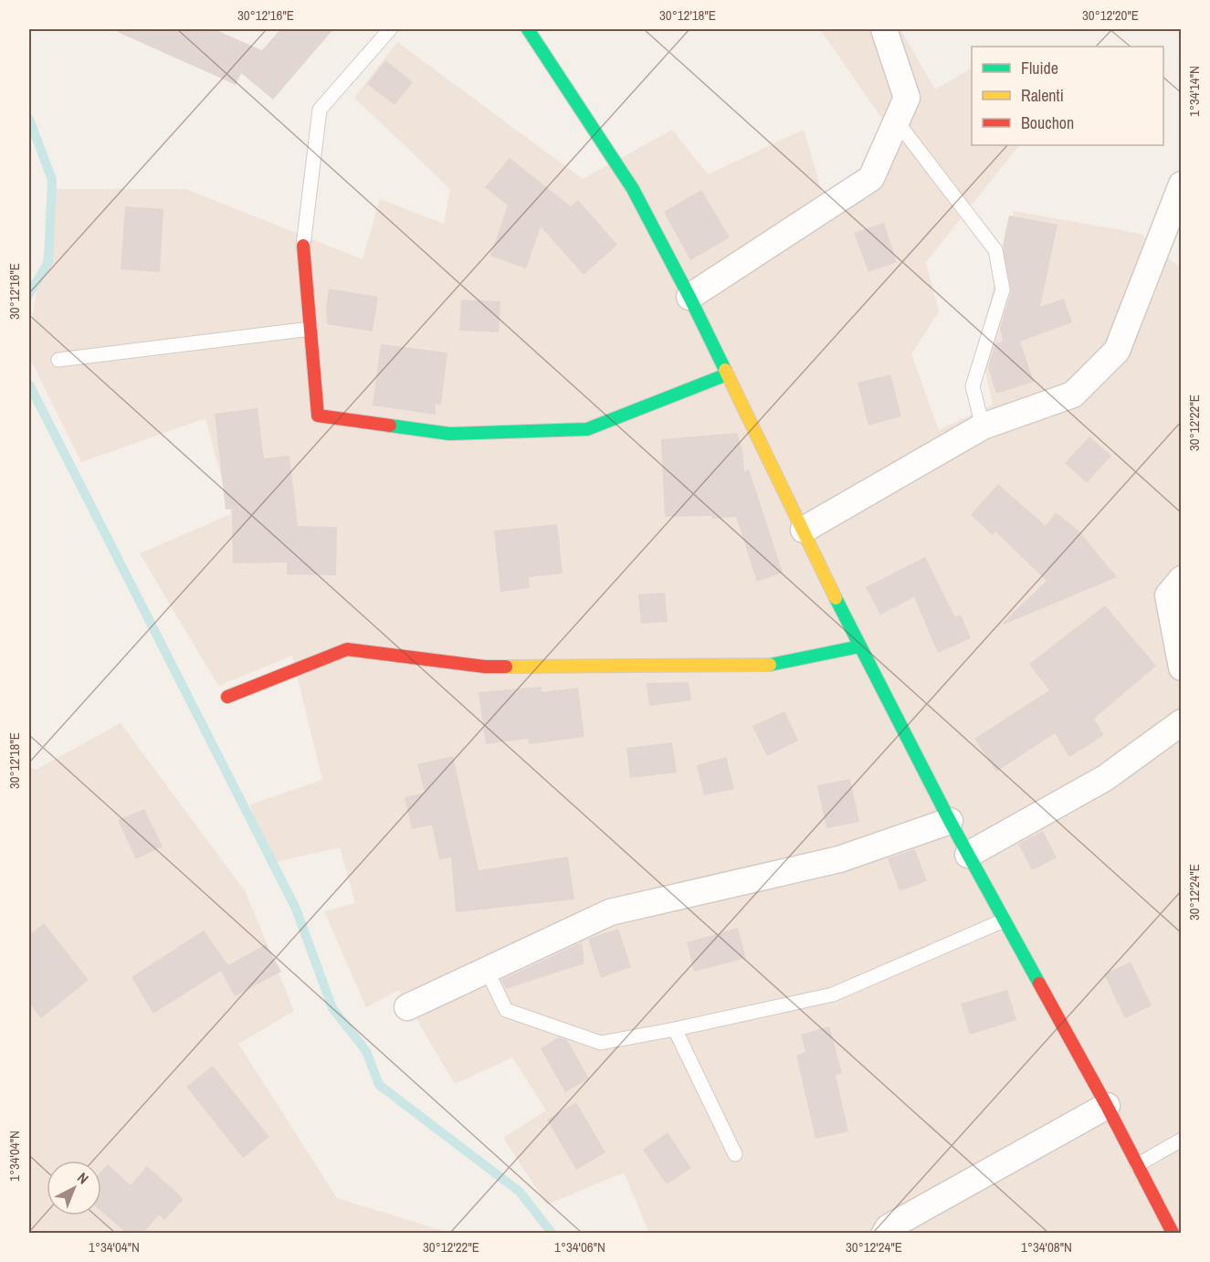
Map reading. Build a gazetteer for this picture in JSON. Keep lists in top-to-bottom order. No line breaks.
{"legend":["Fluide","Ralenti","Bouchon"],"north":"top right","coordinates":["30°12'16\"E","30°12'18\"E","30°12'20\"E","1°34'14\"N","30°12'22\"E","30°12'24\"E","1°34'04\"N","1°34'06\"N","1°34'08\"N"]}
